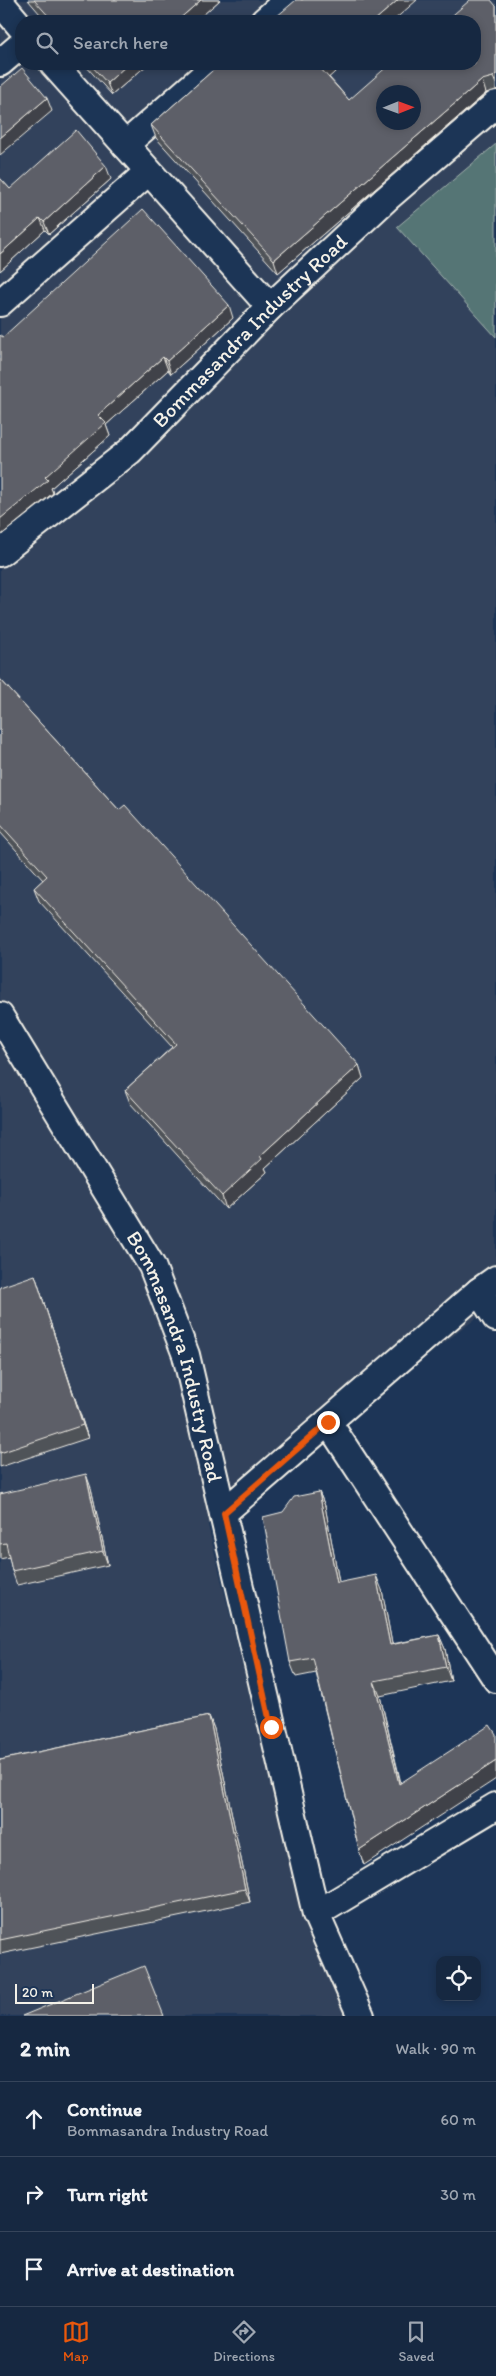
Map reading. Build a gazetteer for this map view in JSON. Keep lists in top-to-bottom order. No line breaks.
{"streets":{"street":["Bommasandra Industry Road"]},"scale_bar":"20 m","north":"right","page":{"search":"Search here","scale":"20 m","heading":["2 min","Walk · 90 m"],"list":[["Continue","Bommasandra Industry Road","60 m"],["Turn right","30 m"],"Arrive at destination"],"nav":["Map","Directions","Saved"]}}
